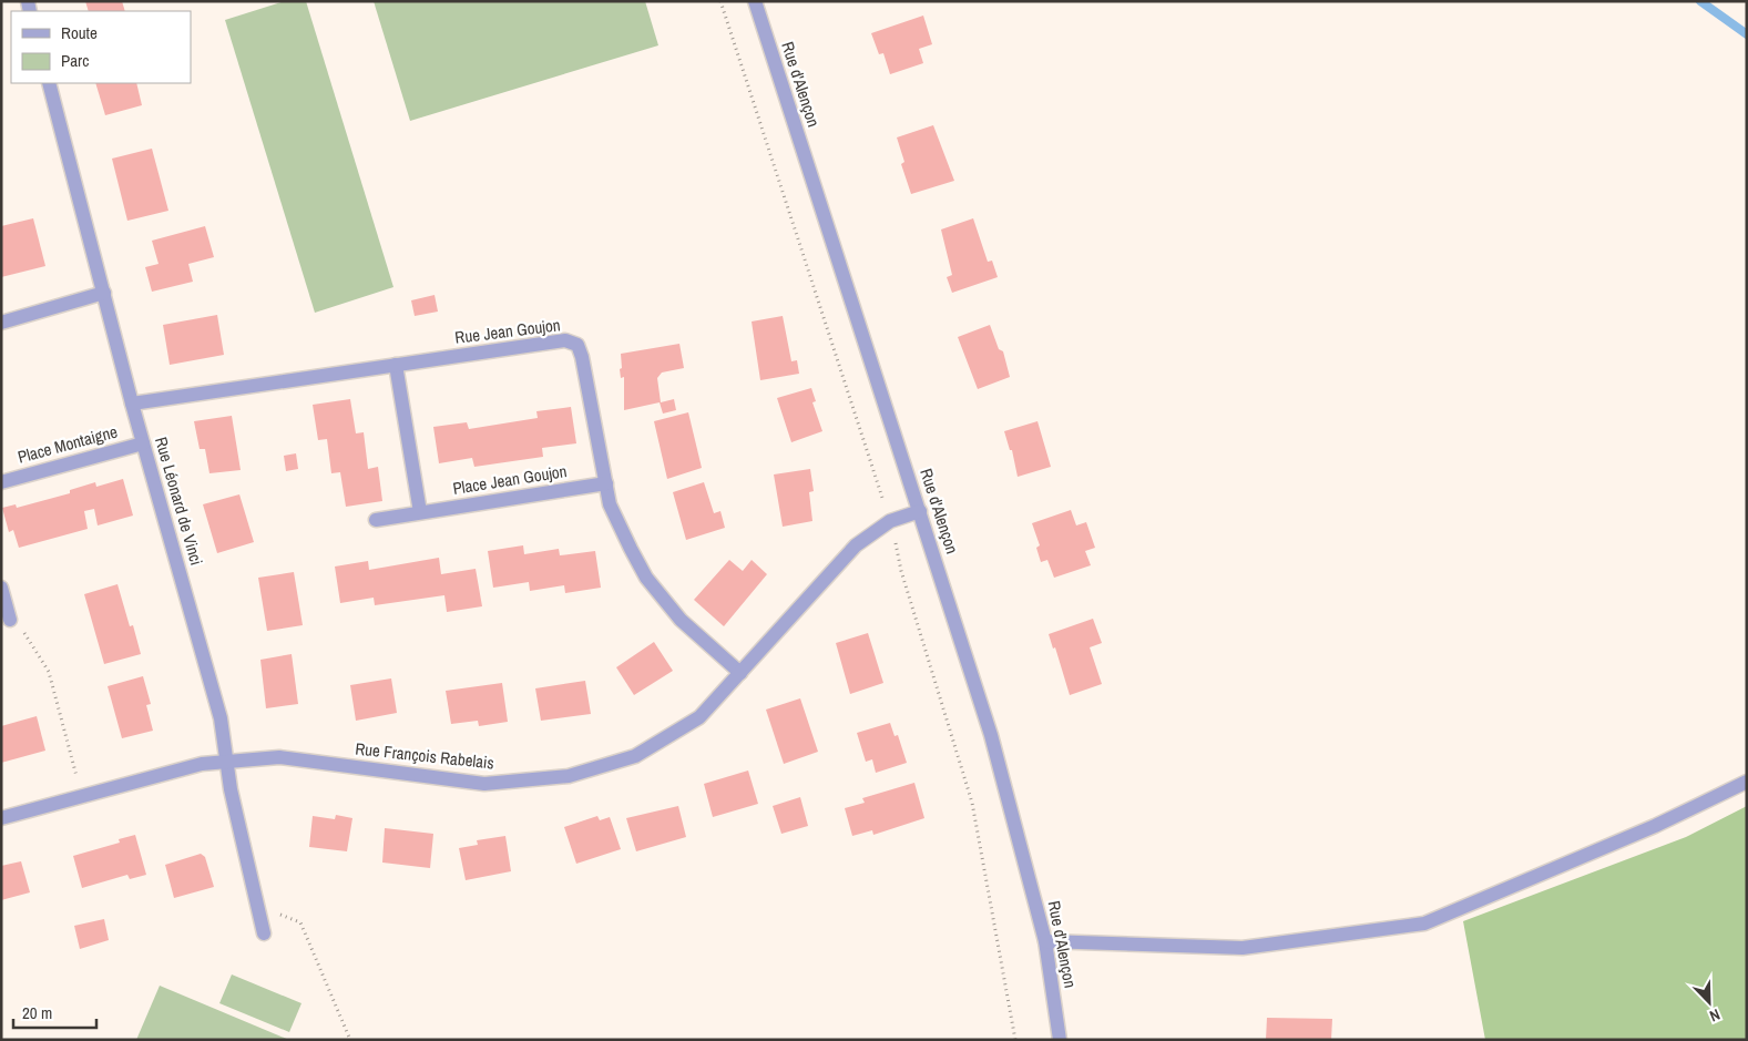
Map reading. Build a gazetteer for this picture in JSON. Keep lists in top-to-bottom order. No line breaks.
{"streets":{"street":["Rue d'Alençon","Rue Jean Goujon","Place Montaigne","Place Jean Goujon","Rue Léonard de Vinci","Rue François Rabelais"]},"crossings":[["Rue d'Alençon","Rue François Rabelais"],["Rue Jean Goujon","Place Jean Goujon"],["Rue Jean Goujon","Rue Léonard de Vinci"],["Rue Jean Goujon","Rue François Rabelais"],["Place Montaigne","Rue Léonard de Vinci"],["Rue Léonard de Vinci","Rue François Rabelais"]],"legend":["Route","Parc"],"scale_bar":"20 m","north":"bottom right"}
